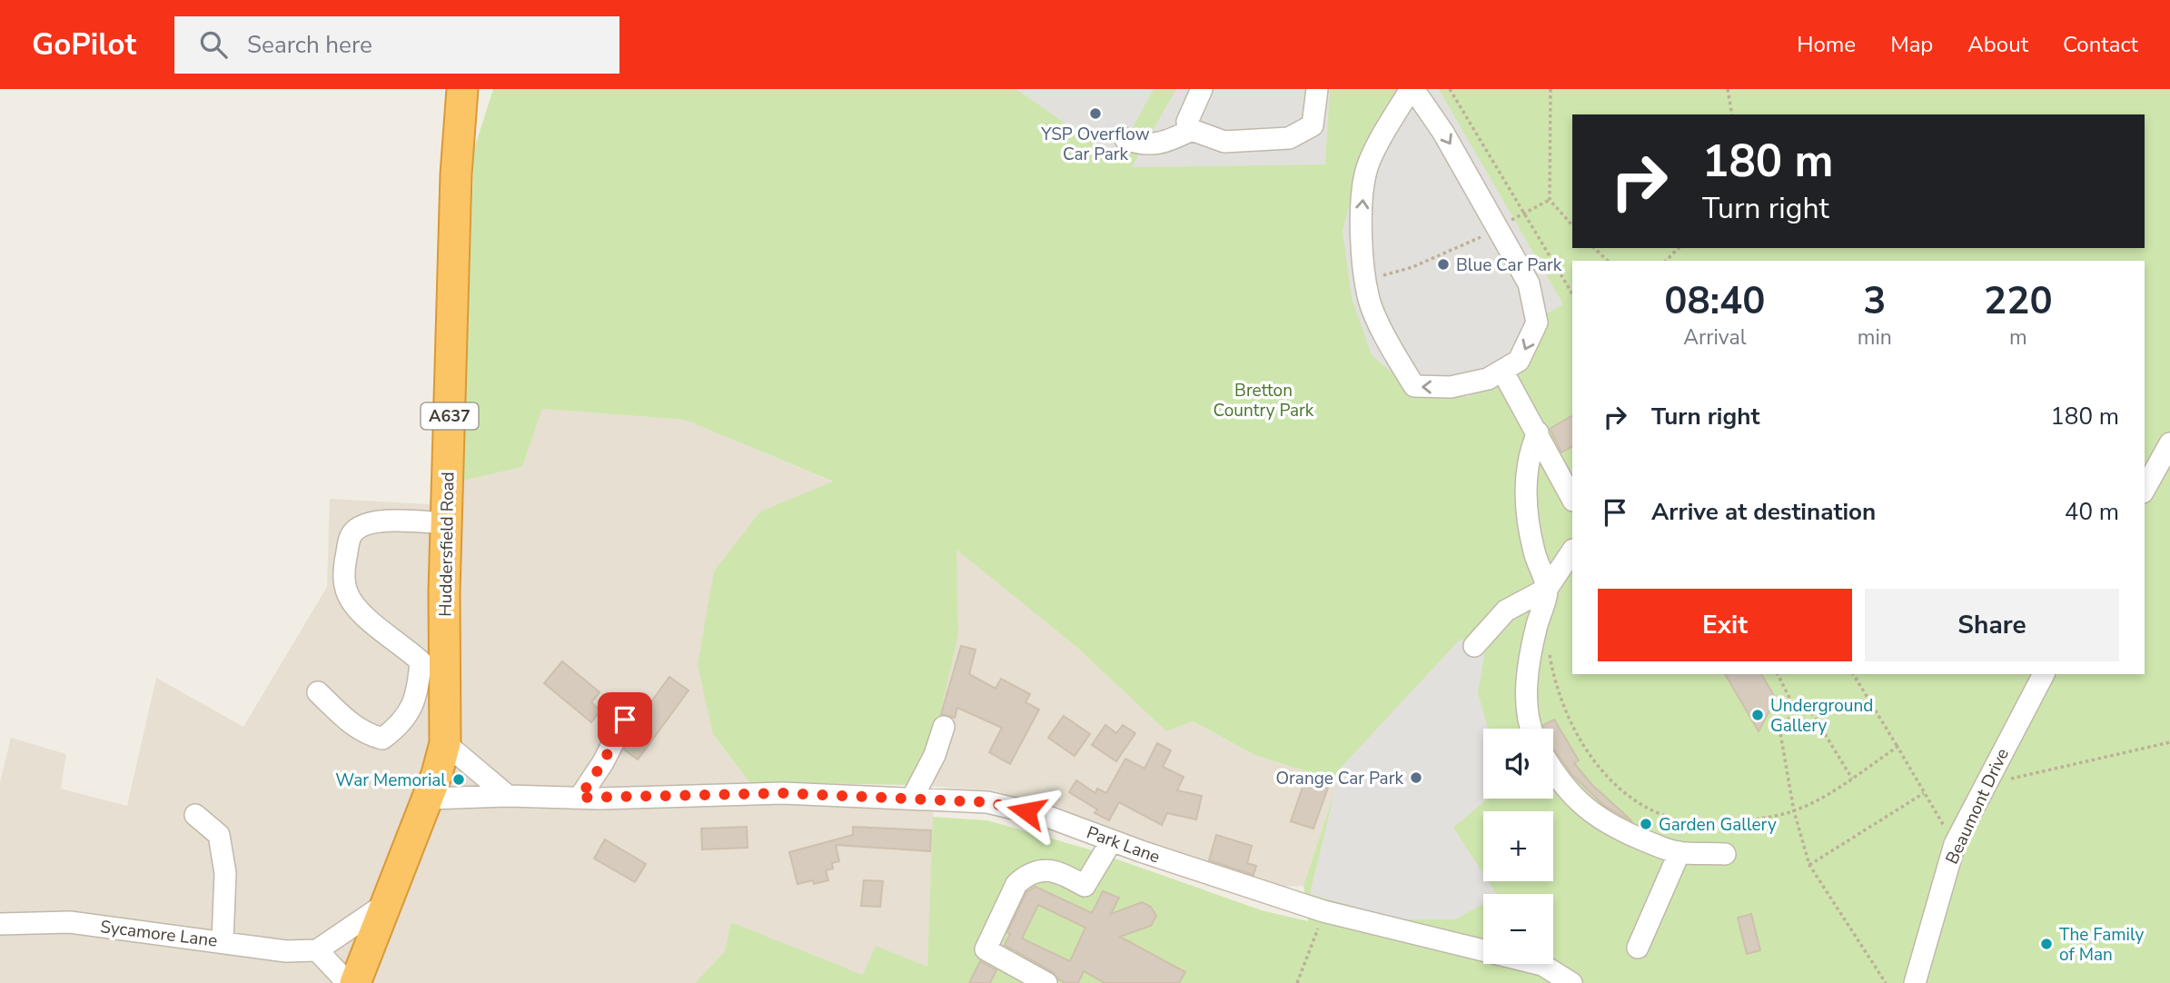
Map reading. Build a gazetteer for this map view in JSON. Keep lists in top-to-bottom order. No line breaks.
{"streets":{"highway":["A637","Huddersfield Road"],"street":["Beaumont Drive","Park Lane","Sycamore Lane"]},"crossings":[["Huddersfield Road","Park Lane"]],"parks":["Bretton Country Park"],"places":["YSP Overflow Car Park","Blue Car Park","Underground Gallery","Orange Car Park","War Memorial","Garden Gallery","The Family of Man"],"page":{"header":"GoPilot","search":"Search here","nav":["Home","Map","About","Contact"],"turn":["180 m","Turn right"],"eta":["08:40","Arrival","3","min","220","m"],"list":[{"name":"Turn right","value":"180 m"},{"name":"Arrive at destination","value":"40 m"}],"buttons":["Exit","Share"],"map_buttons":["+","−"]}}
